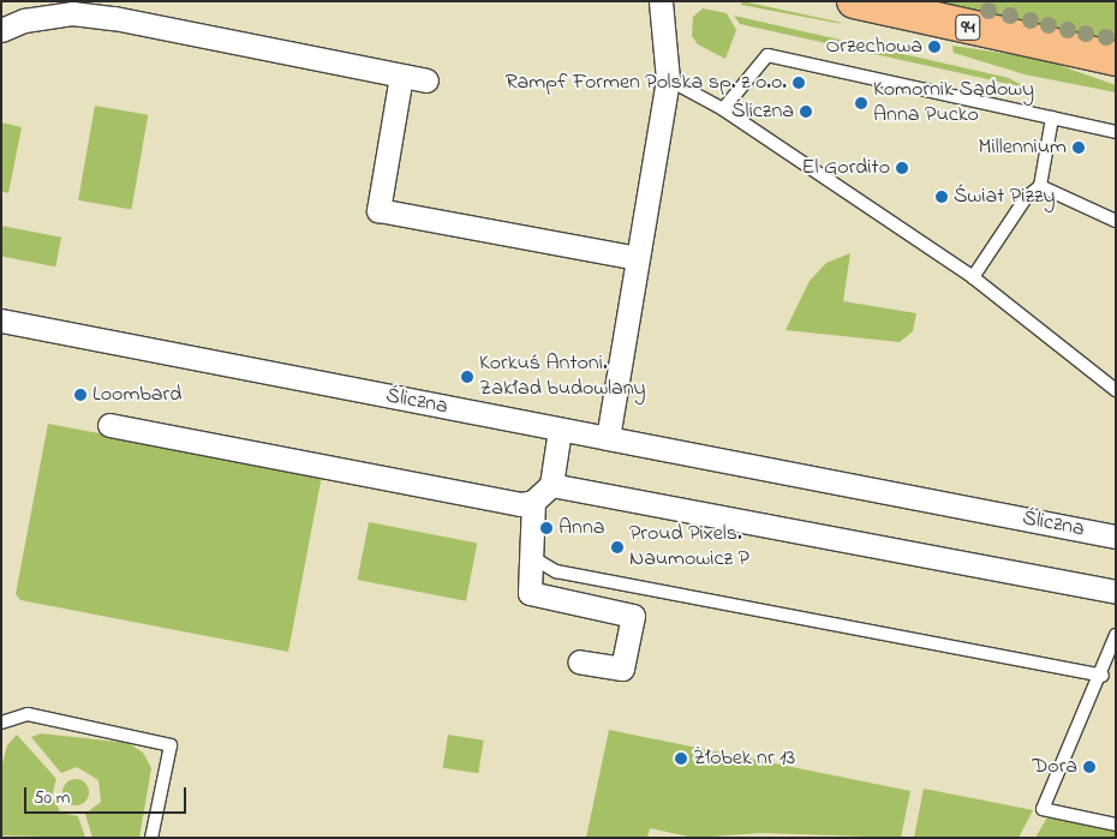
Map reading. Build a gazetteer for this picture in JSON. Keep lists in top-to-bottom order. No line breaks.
{"streets":{"main road":["94"],"street":["Śliczna"]},"places":["Orzechowa","Rampf Formen Polska sp. z o.o.","Komornik Sądowy Anna Pucko","Śliczna","Millennium","El Gordito","Świat Pizzy","Korkuś Antoni. Zakład budowlany","Loombard","Anna","Proud Pixels. Naumowicz P","Żłobek nr 13","Dora"],"scale_bar":"50 m"}
